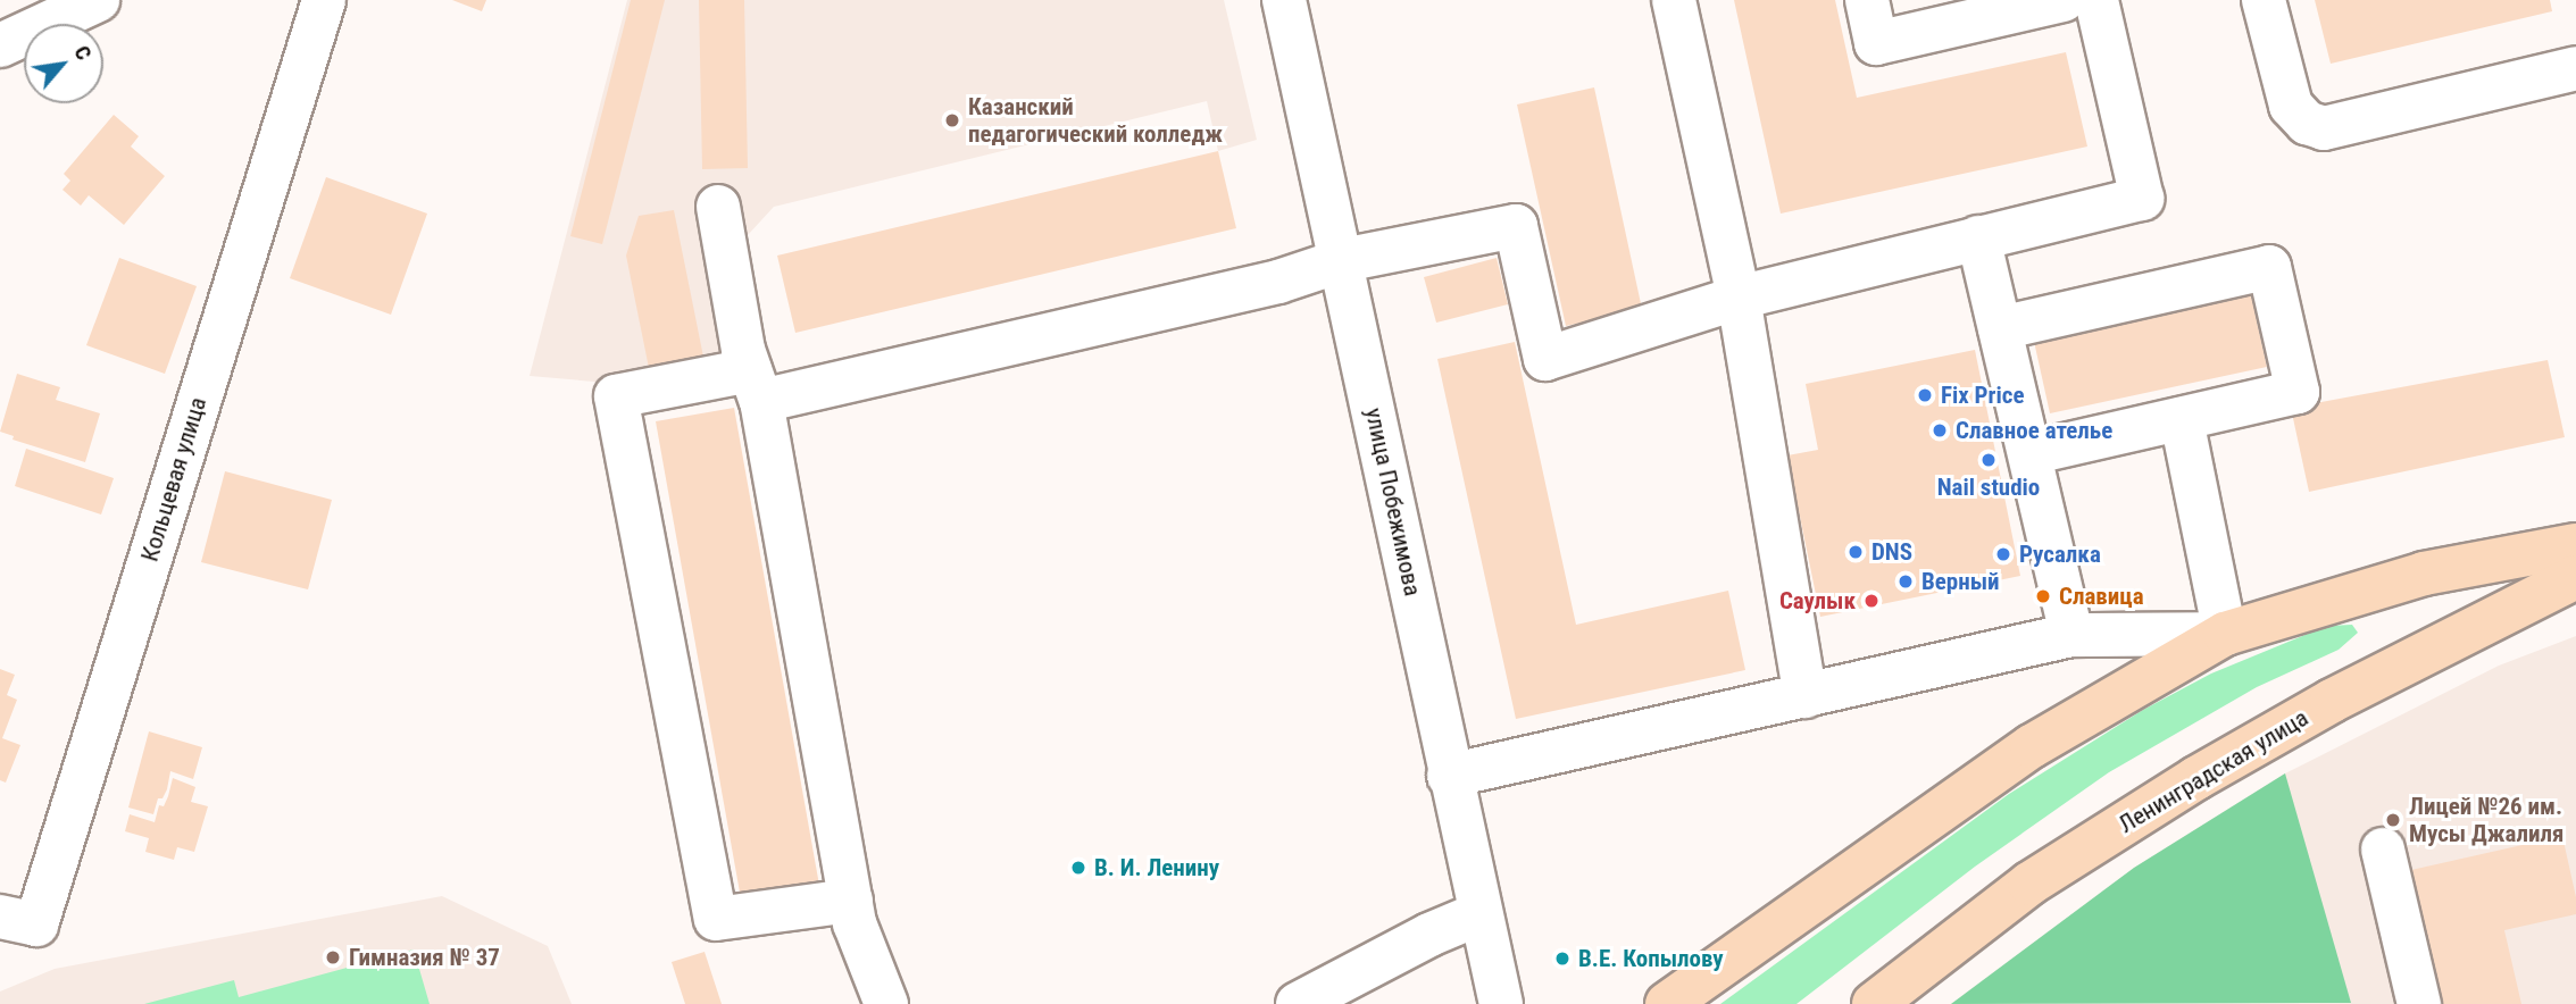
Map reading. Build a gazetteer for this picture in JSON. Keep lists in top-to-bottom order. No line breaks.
{"streets":{"main road":["Ленинградская улица"],"street":["Кольцевая улица","улица Побежимова"]},"places":["Казанский педагогический колледж","Fix Price","Славное ателье","Nail studio","DNS","Русалка","Верный","Славица","Саулык","Лицей №26 им. Мусы Джалиля","В. И. Ленину","Гимназия № 37","В.Е. Копылову"],"north":"top right"}
